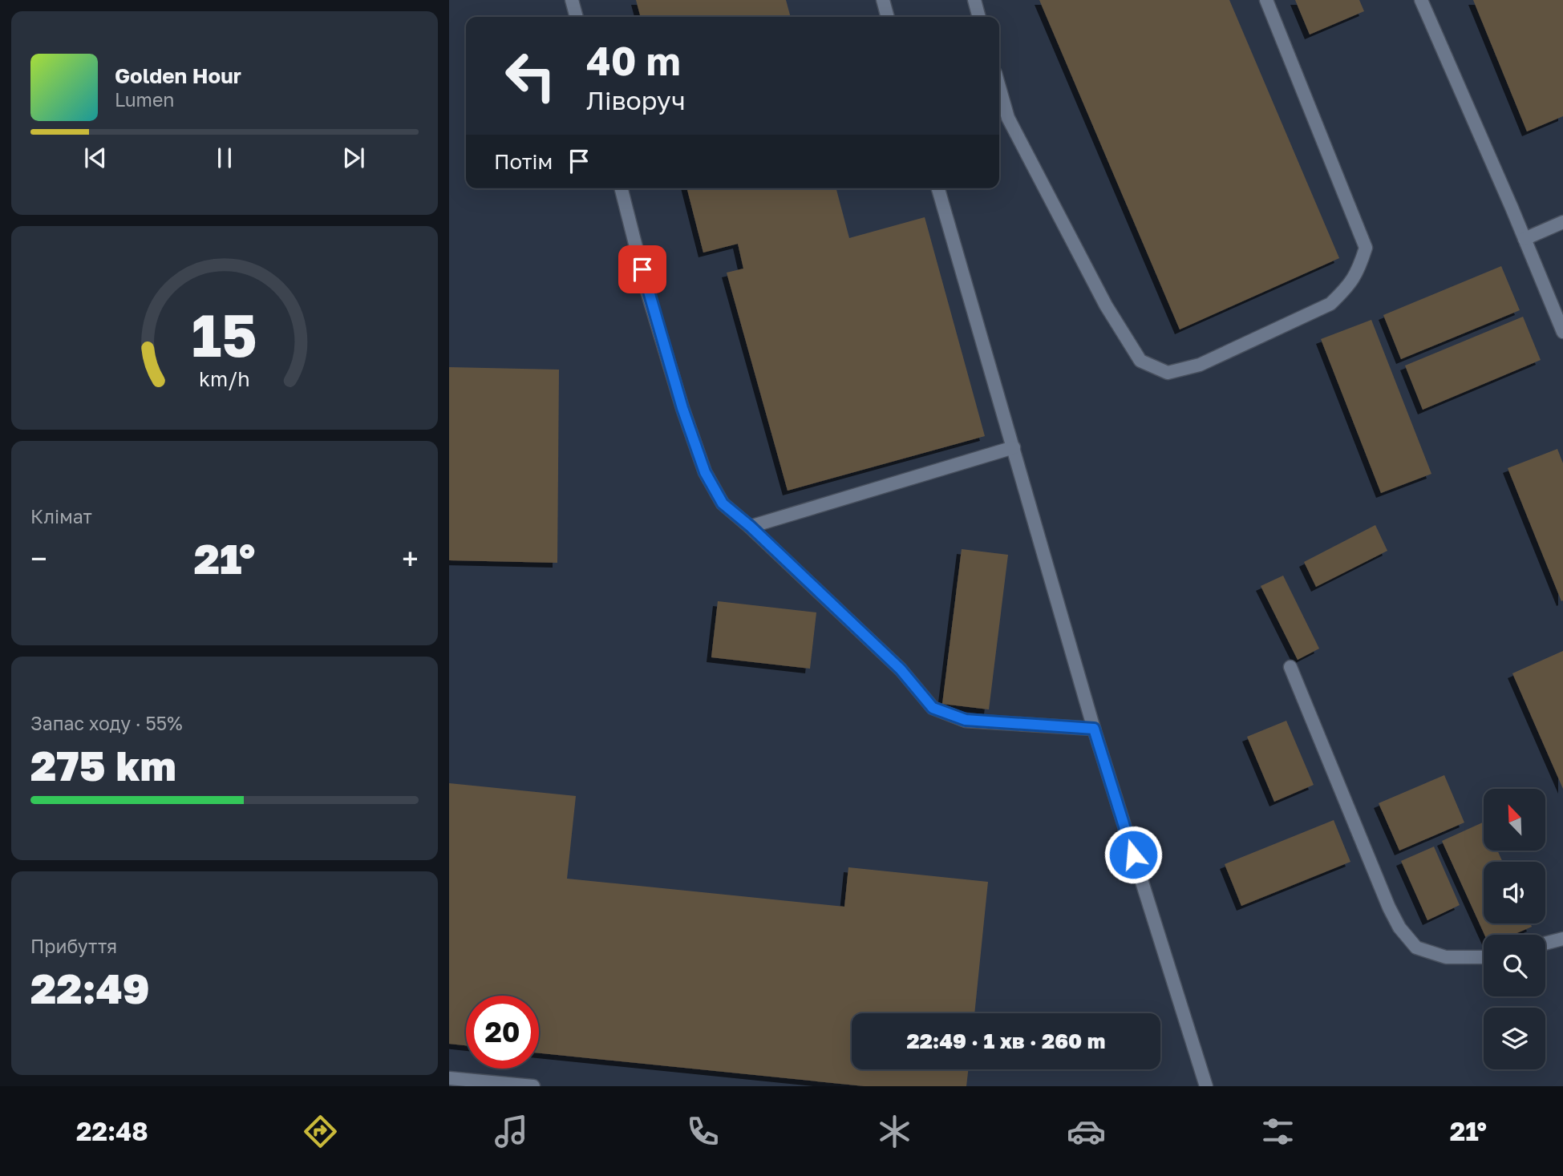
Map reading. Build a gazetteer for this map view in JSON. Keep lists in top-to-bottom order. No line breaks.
{"north":"top left","page":{"turn":["40 m","Ліворуч"],"song":["Golden Hour","Lumen"],"then":"Потім","tile":["Клімат",["Запас ходу · 55%","275 km"],["Прибуття","22:49"]],"heat":["−","21°","+"],"limit":"20","trip":"22:49 · 1 хв · 260 m","tabs":["22:48","21°"],"gauge":["15","km/h"]}}
